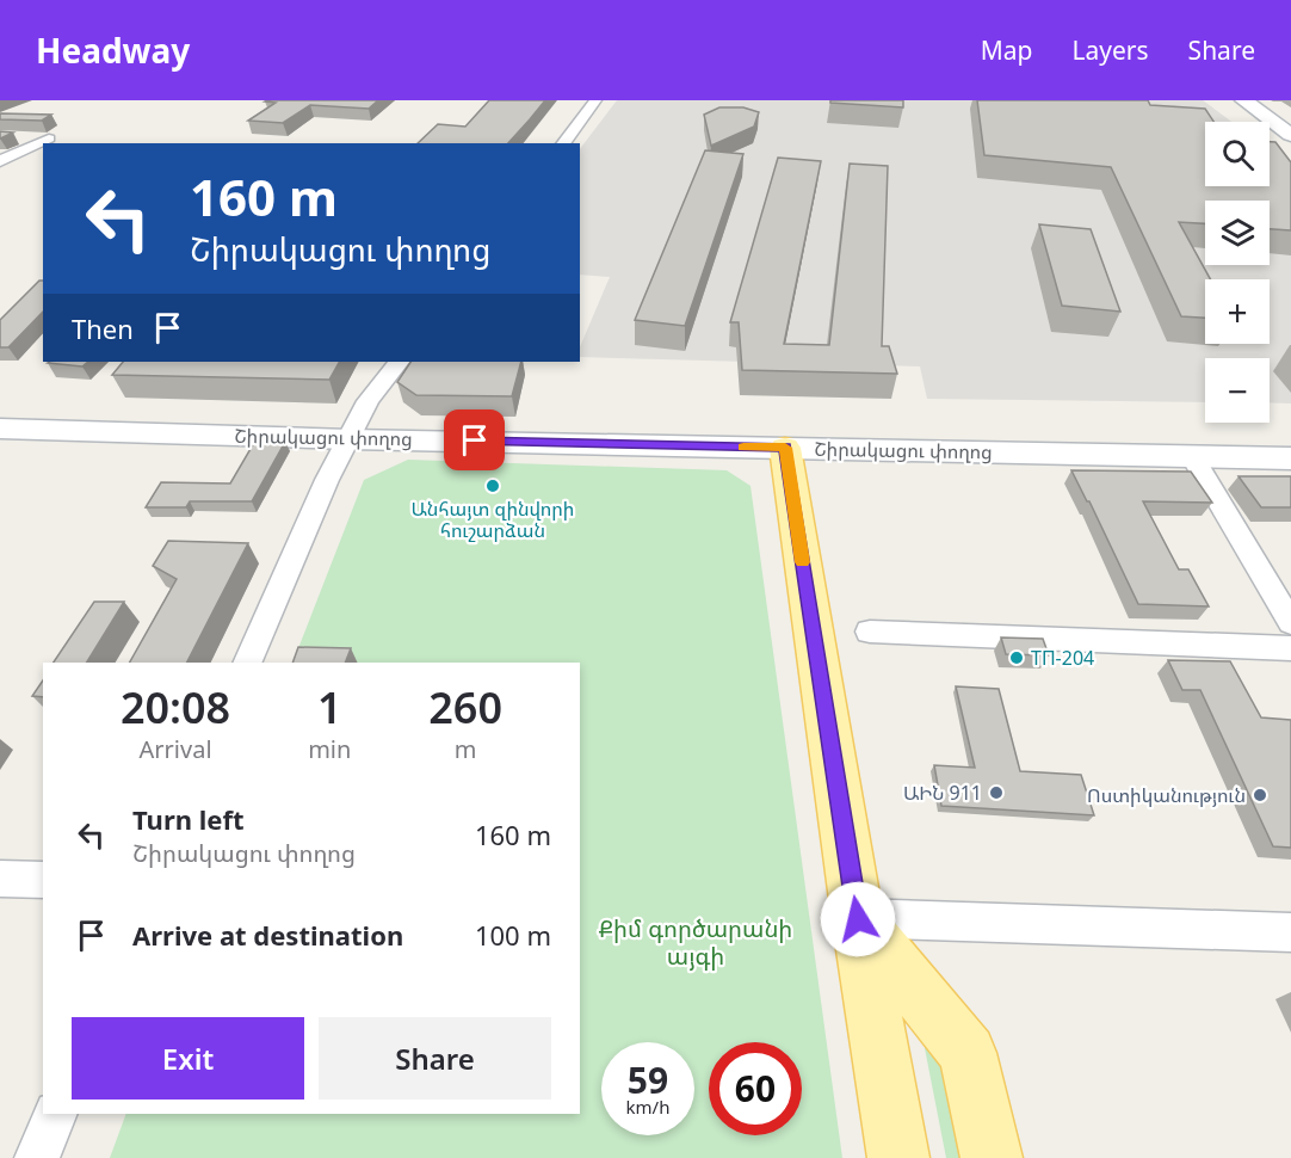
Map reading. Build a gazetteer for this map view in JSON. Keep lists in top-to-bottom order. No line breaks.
{"streets":{"street":["Շիրակացու փողոց"]},"parks":["Քիմ գործարանի այգի"],"places":["Անհայտ զինվորի հուշարձան","ТП-204","ԱԻՆ 911","Ոստիկանություն"],"page":{"header":"Headway","nav":["Map","Layers","Share"],"map_buttons":["+","−"],"turn":["160 m","Շիրակացու փողոց"],"then":"Then","eta":["20:08","Arrival","1","min","260","m"],"list":[{"name":"Turn left","note":"Շիրակացու փողոց","value":"160 m"},{"name":"Arrive at destination","value":"100 m"}],"buttons":["Exit","Share"],"speed":"59 km/h","limit":"60"}}
